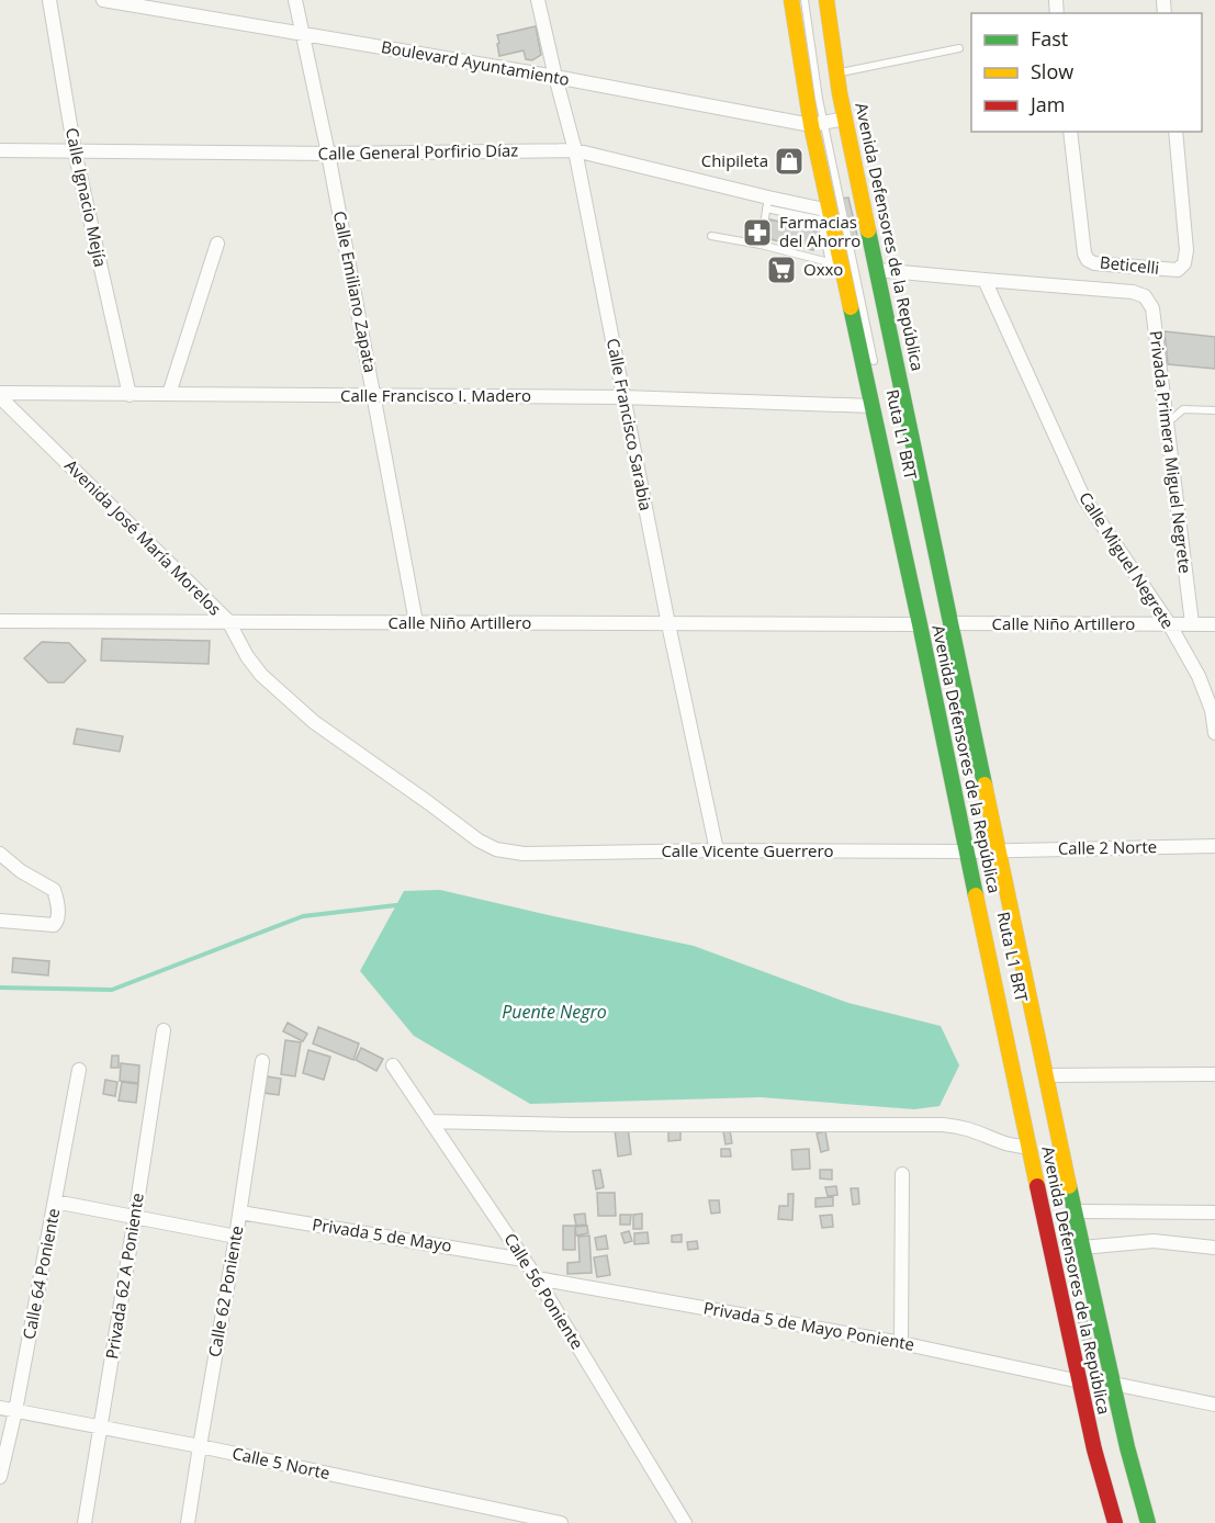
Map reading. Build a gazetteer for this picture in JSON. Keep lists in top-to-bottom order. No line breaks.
{"streets":{"main road":["Avenida Defensores de la República"],"street":["Boulevard Ayuntamiento","Calle General Porfirio Díaz","Calle Ignacio Mejía","Beticelli","Calle Emiliano Zapata","Calle Francisco I. Madero","Calle Francisco Sarabia","Privada Primera Miguel Negrete","Avenida José María Morelos","Calle Miguel Negrete","Calle Niño Artillero","Calle 2 Norte","Calle Vicente Guerrero","Privada 5 de Mayo","Calle 64 Poniente","Privada 62 A Poniente","Calle 62 Poniente","Calle 56 Poniente","Privada 5 de Mayo Poniente","Calle 5 Norte"]},"crossings":[["Boulevard Ayuntamiento","Avenida Defensores de la República"],["Boulevard Ayuntamiento","Calle Emiliano Zapata"],["Boulevard Ayuntamiento","Calle Francisco Sarabia"],["Calle General Porfirio Díaz","Calle Ignacio Mejía"],["Calle General Porfirio Díaz","Avenida Defensores de la República"],["Calle General Porfirio Díaz","Calle Emiliano Zapata"],["Calle General Porfirio Díaz","Calle Francisco Sarabia"],["Calle Ignacio Mejía","Calle Francisco I. Madero"],["Avenida Defensores de la República","Calle Francisco I. Madero"],["Avenida Defensores de la República","Calle Niño Artillero"],["Avenida Defensores de la República","Calle 2 Norte"],["Avenida Defensores de la República","Calle Vicente Guerrero"],["Avenida Defensores de la República","Privada 5 de Mayo Poniente"],["Calle Emiliano Zapata","Calle Francisco I. Madero"],["Calle Emiliano Zapata","Calle Niño Artillero"],["Calle Francisco I. Madero","Calle Francisco Sarabia"],["Calle Francisco I. Madero","Avenida José María Morelos"],["Calle Francisco Sarabia","Calle Niño Artillero"],["Calle Francisco Sarabia","Calle Vicente Guerrero"],["Privada Primera Miguel Negrete","Calle Miguel Negrete"],["Privada Primera Miguel Negrete","Calle Niño Artillero"],["Avenida José María Morelos","Calle Niño Artillero"],["Avenida José María Morelos","Calle Vicente Guerrero"],["Calle Miguel Negrete","Calle Niño Artillero"],["Calle 2 Norte","Calle Vicente Guerrero"],["Privada 5 de Mayo","Calle 62 Poniente"],["Privada 5 de Mayo","Calle 56 Poniente"],["Calle 64 Poniente","Calle 5 Norte"],["Privada 62 A Poniente","Calle 5 Norte"],["Calle 62 Poniente","Calle 5 Norte"],["Calle 56 Poniente","Privada 5 de Mayo Poniente"]],"water":["Puente Negro"],"places":{"shop":["Chipileta"],"pharmacy":["Farmacias del Ahorro"],"supermarket":["Oxxo"]},"legend":["Fast","Slow","Jam"]}
